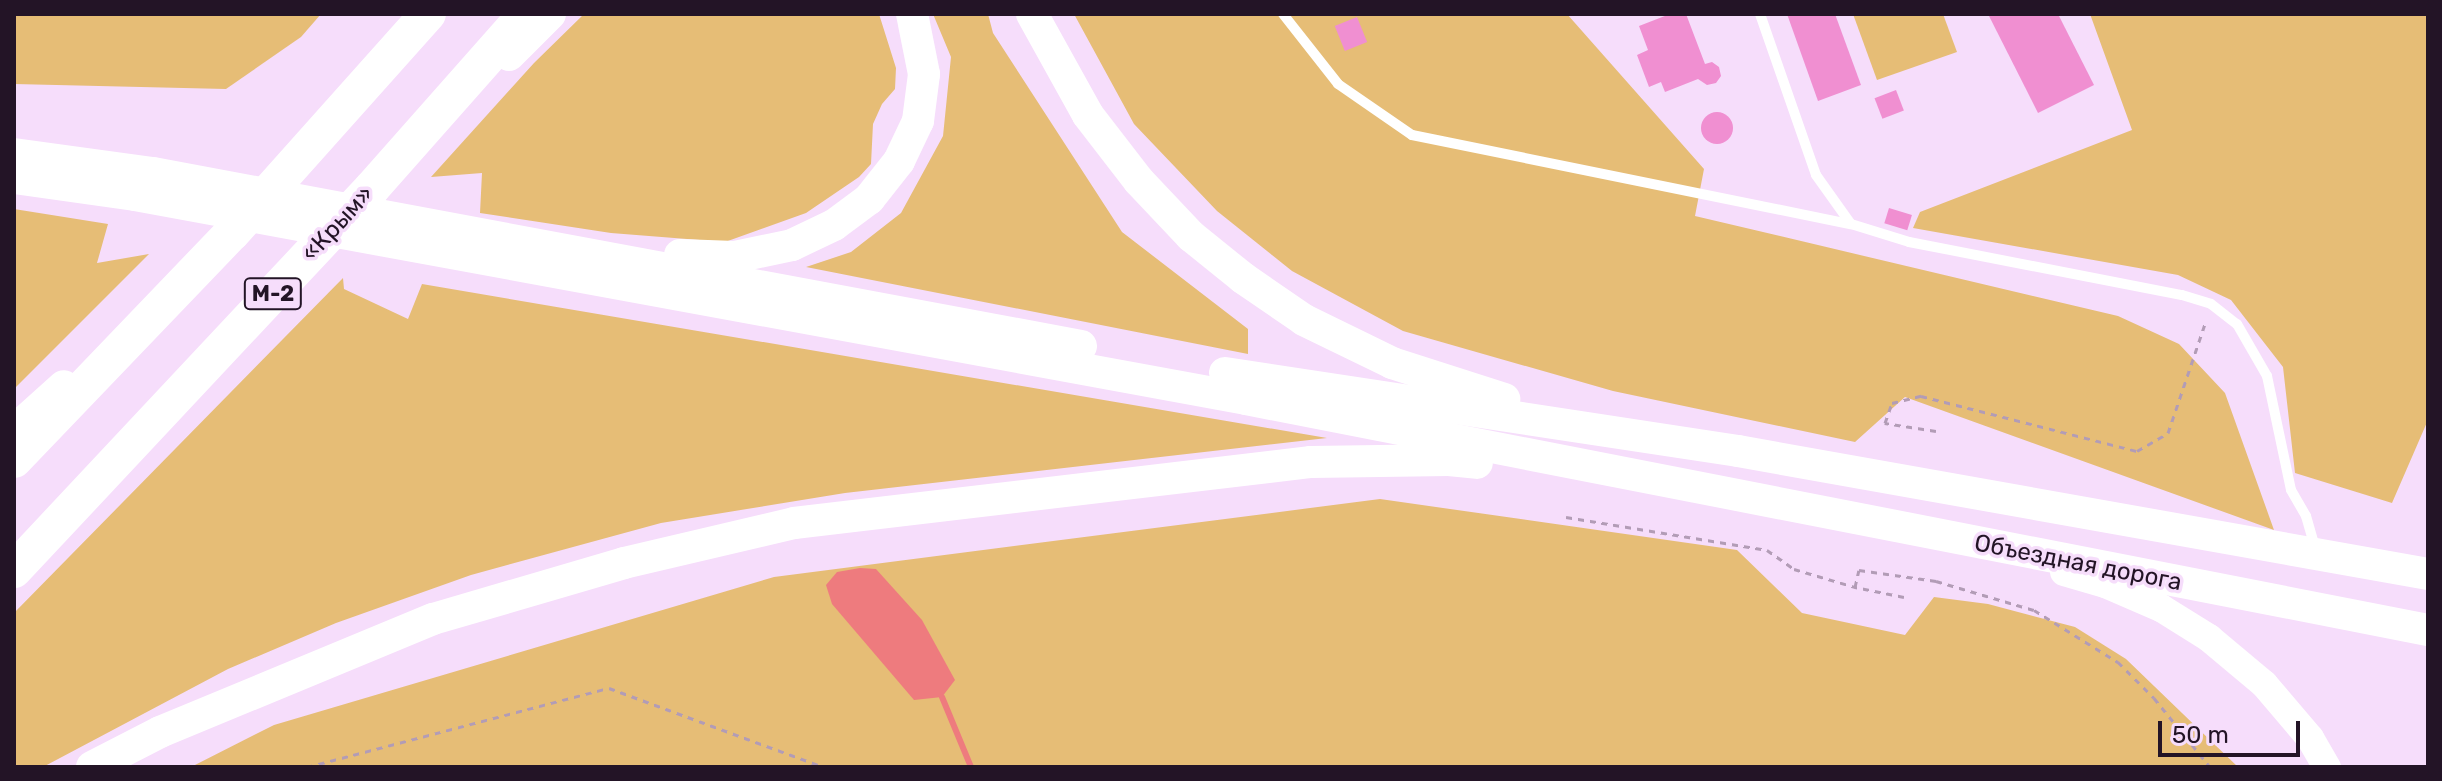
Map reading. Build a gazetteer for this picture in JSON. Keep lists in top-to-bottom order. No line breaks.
{"streets":{"highway":["«Крым»","М-2"],"main road":["Объездная дорога"]},"scale_bar":"50 m"}
